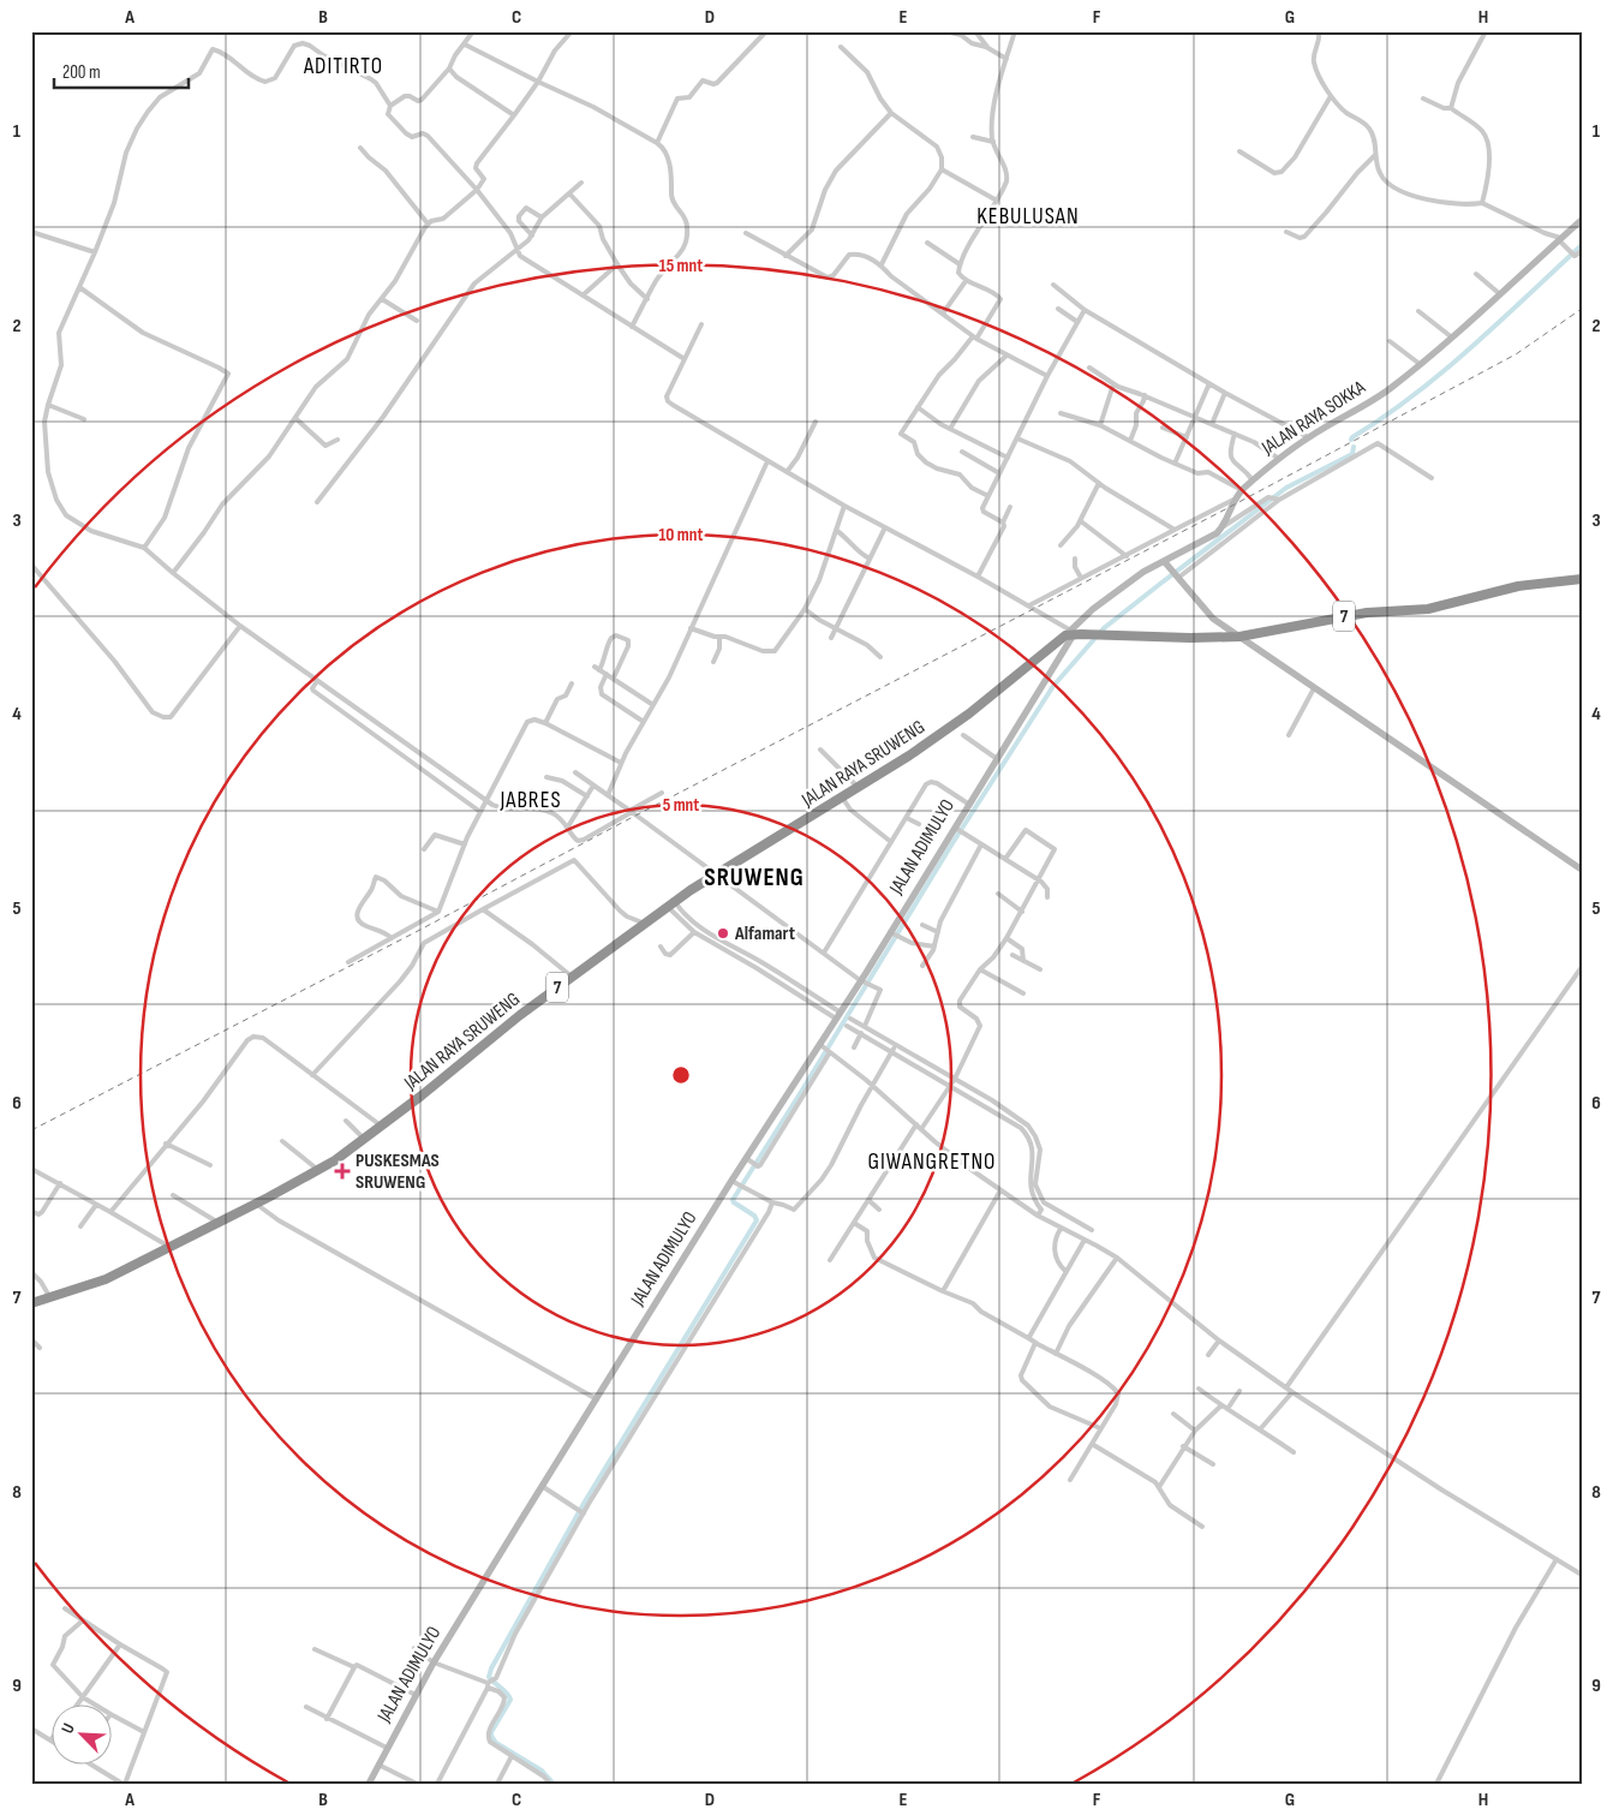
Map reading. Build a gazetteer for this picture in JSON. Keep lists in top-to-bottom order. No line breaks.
{"streets":{"highway":["7","JALAN RAYA SRUWENG"],"street":["JALAN RAYA SOKKA","JALAN ADIMULYO"]},"crossings":[["7","JALAN RAYA SRUWENG"],["7","JALAN ADIMULYO"],["JALAN RAYA SRUWENG","JALAN ADIMULYO"]],"districts":["ADITIRTO","KEBULUSAN","JABRES","SRUWENG","GIWANGRETNO"],"places":{"other":["Alfamart"],"health":["PUSKESMAS SRUWENG"]},"scale_bar":"200 m","north":"top left","grid":{"columns":["A","B","C","D","E","F","G","H"],"rows":["1","2","3","4","5","6","7","8","9"]},"rings":["15 mnt","10 mnt","5 mnt"]}
